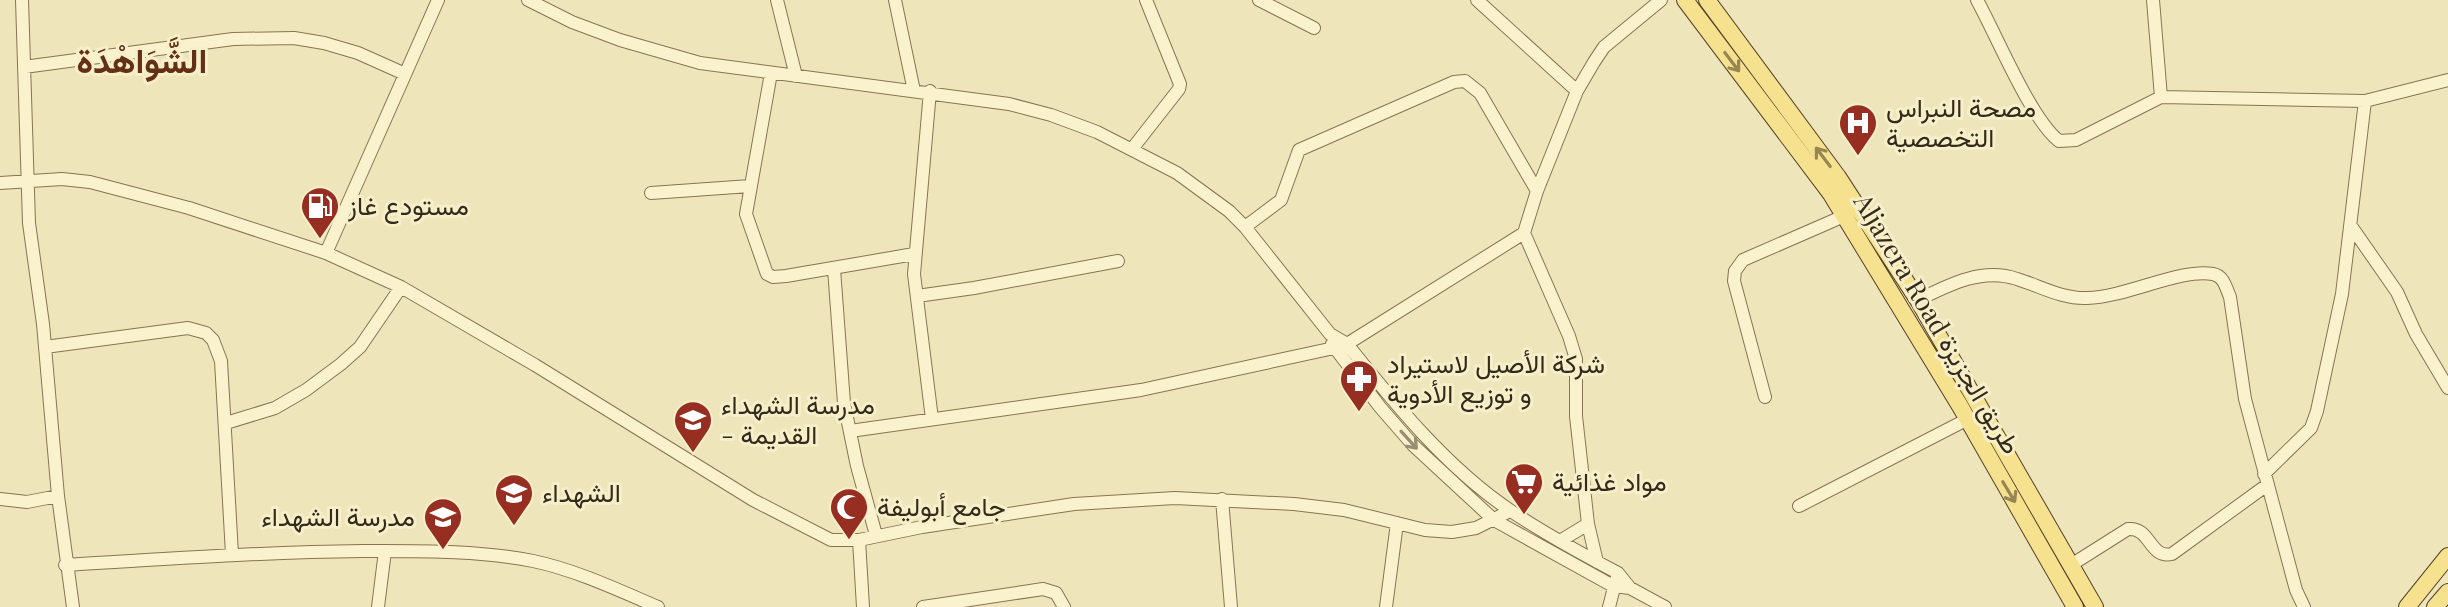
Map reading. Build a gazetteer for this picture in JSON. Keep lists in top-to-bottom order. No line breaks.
{"streets":{"main road":["Aljazera Road طريق الجزيزة"]},"districts":["الشَّوَاهْدَة"],"places":{"hospital":["مصحة النبراس التخصصية"],"fuel station":["مستودع غاز"],"pharmacy":["شركة الأصيل لاستيراد و توزيع الأدوية"],"school or university":["مدرسة الشهداء - القديمة","الشهداء","مدرسة الشهداء"],"supermarket":["مواد غذائية"],"mosque":["جامع أبوليفة"]}}
